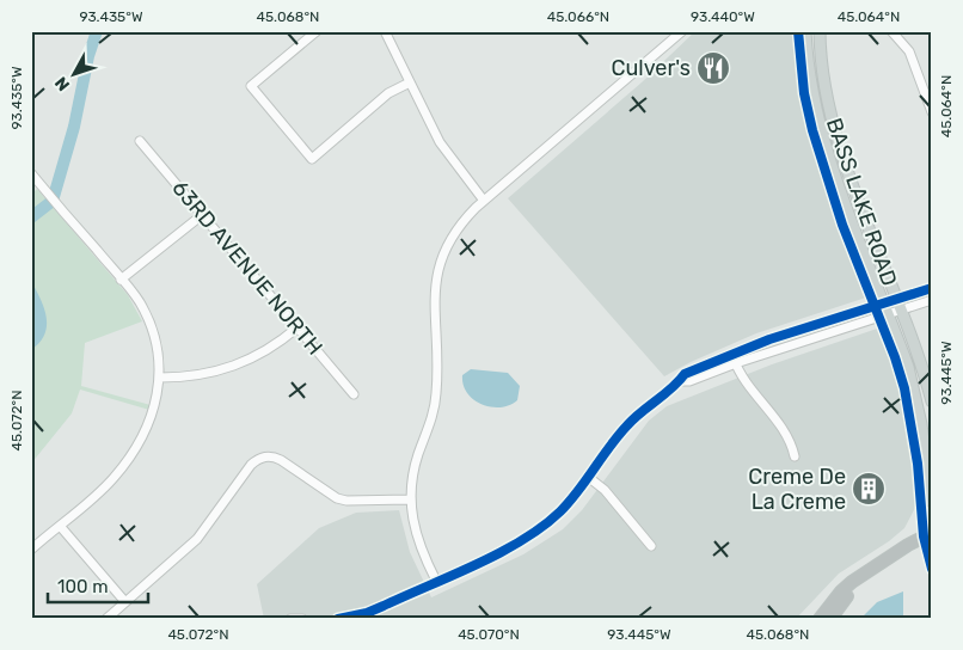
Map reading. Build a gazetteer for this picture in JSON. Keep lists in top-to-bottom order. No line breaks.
{"streets":{"main road":["BASS LAKE ROAD"],"street":["63RD AVENUE NORTH"]},"places":{"restaurant":["Culver's"],"building":["Creme De La Creme"]},"scale_bar":"100 m","north":"bottom left","coordinates":["93.435°W","45.068°N","45.066°N","93.440°W","45.064°N","93.445°W","45.072°N","45.070°N"]}
